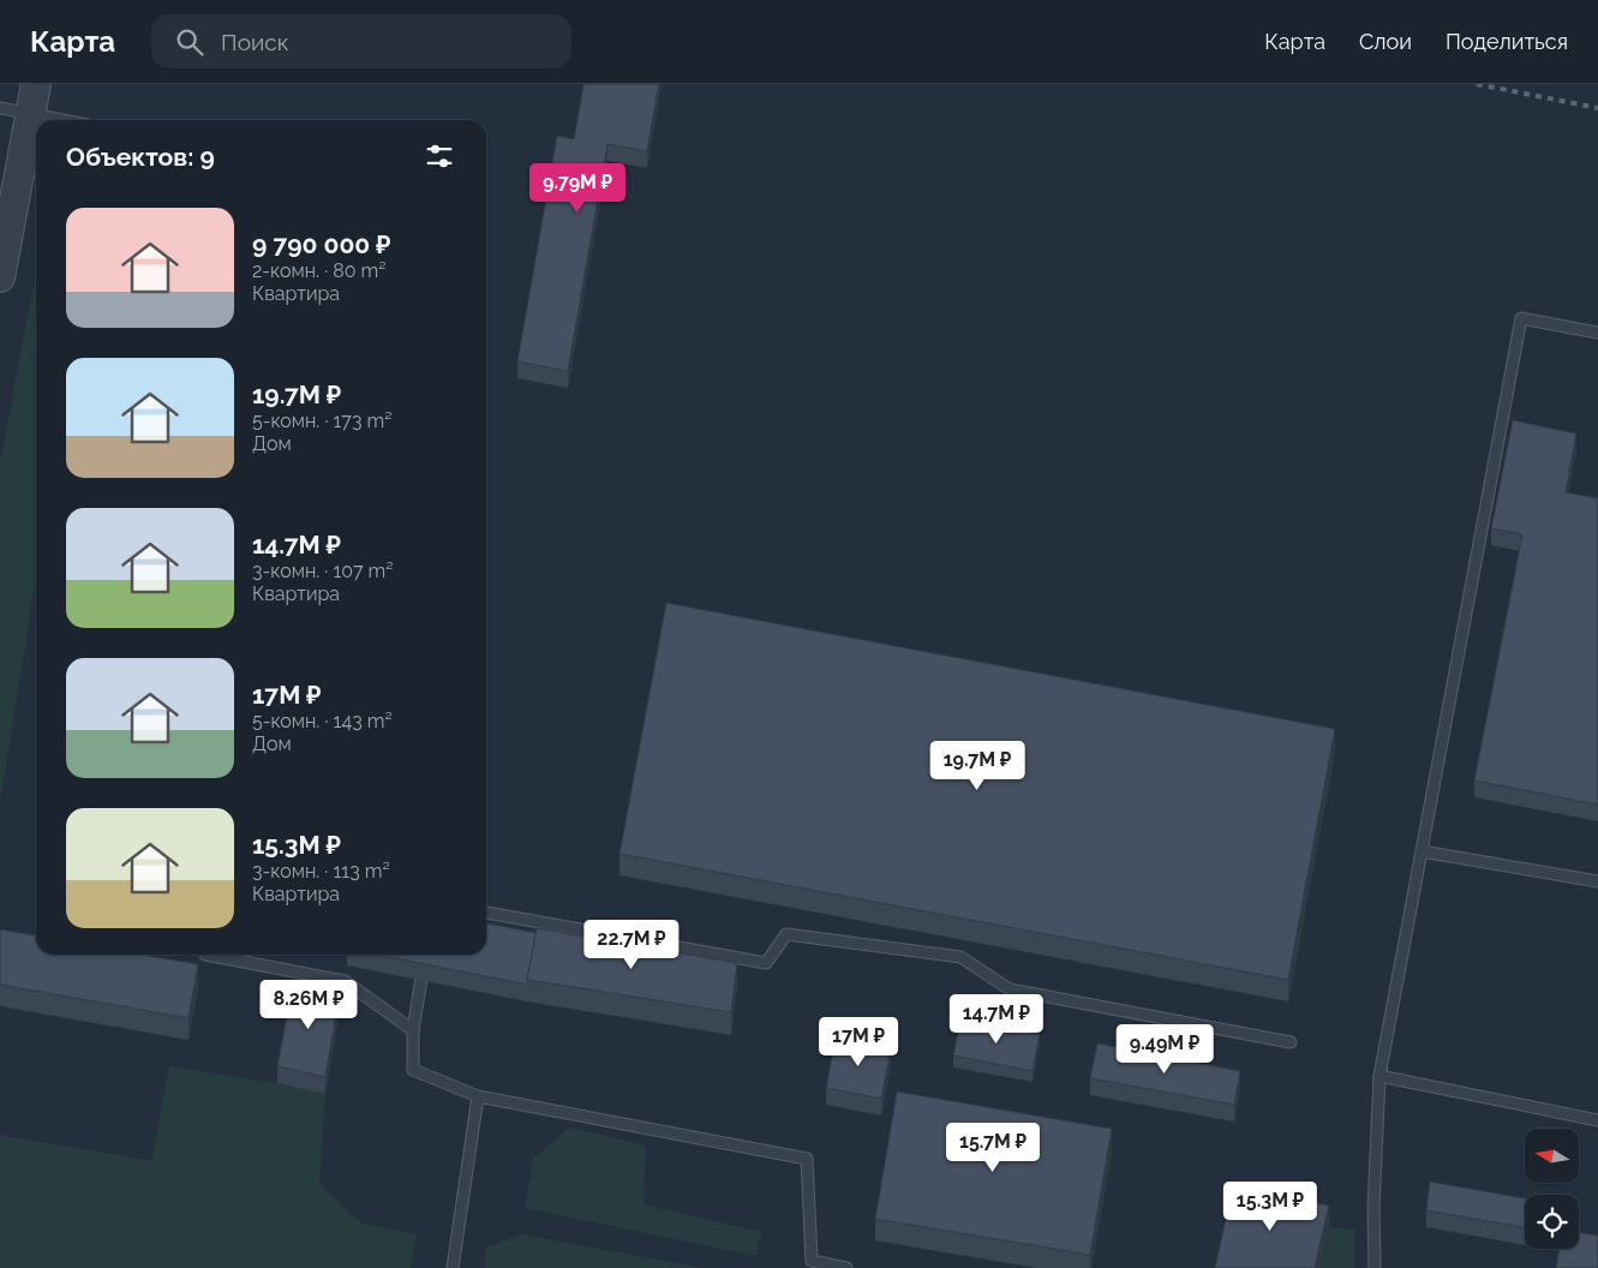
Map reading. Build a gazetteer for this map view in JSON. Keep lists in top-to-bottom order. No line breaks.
{"north":"left","page":{"header":"Карта","search":"Поиск","nav":["Карта","Слои","Поделиться"],"heading":"Объектов: 9","price":["9.79M ₽","19.7M ₽","22.7M ₽","8.26M ₽","14.7M ₽","17M ₽","9.49M ₽","15.7M ₽","15.3M ₽"],"list":[{"name":"9 790 000 ₽","note":"2-комн. · 80 m² · Квартира"},{"name":"19.7M ₽","note":"5-комн. · 173 m² · Дом"},{"name":"14.7M ₽","note":"3-комн. · 107 m² · Квартира"},{"name":"17M ₽","note":"5-комн. · 143 m² · Дом"},{"name":"15.3M ₽","note":"3-комн. · 113 m² · Квартира"}]}}
